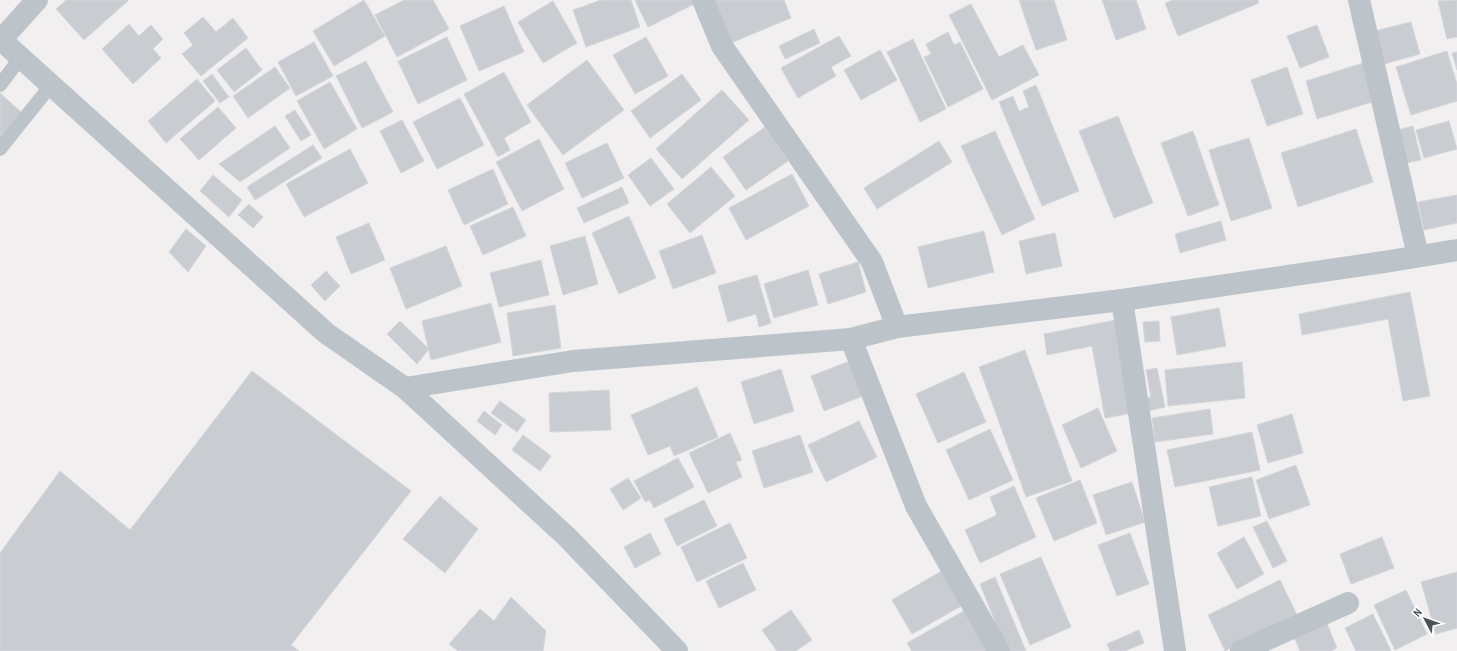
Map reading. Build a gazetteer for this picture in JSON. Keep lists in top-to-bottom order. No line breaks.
{"north":"top left"}
